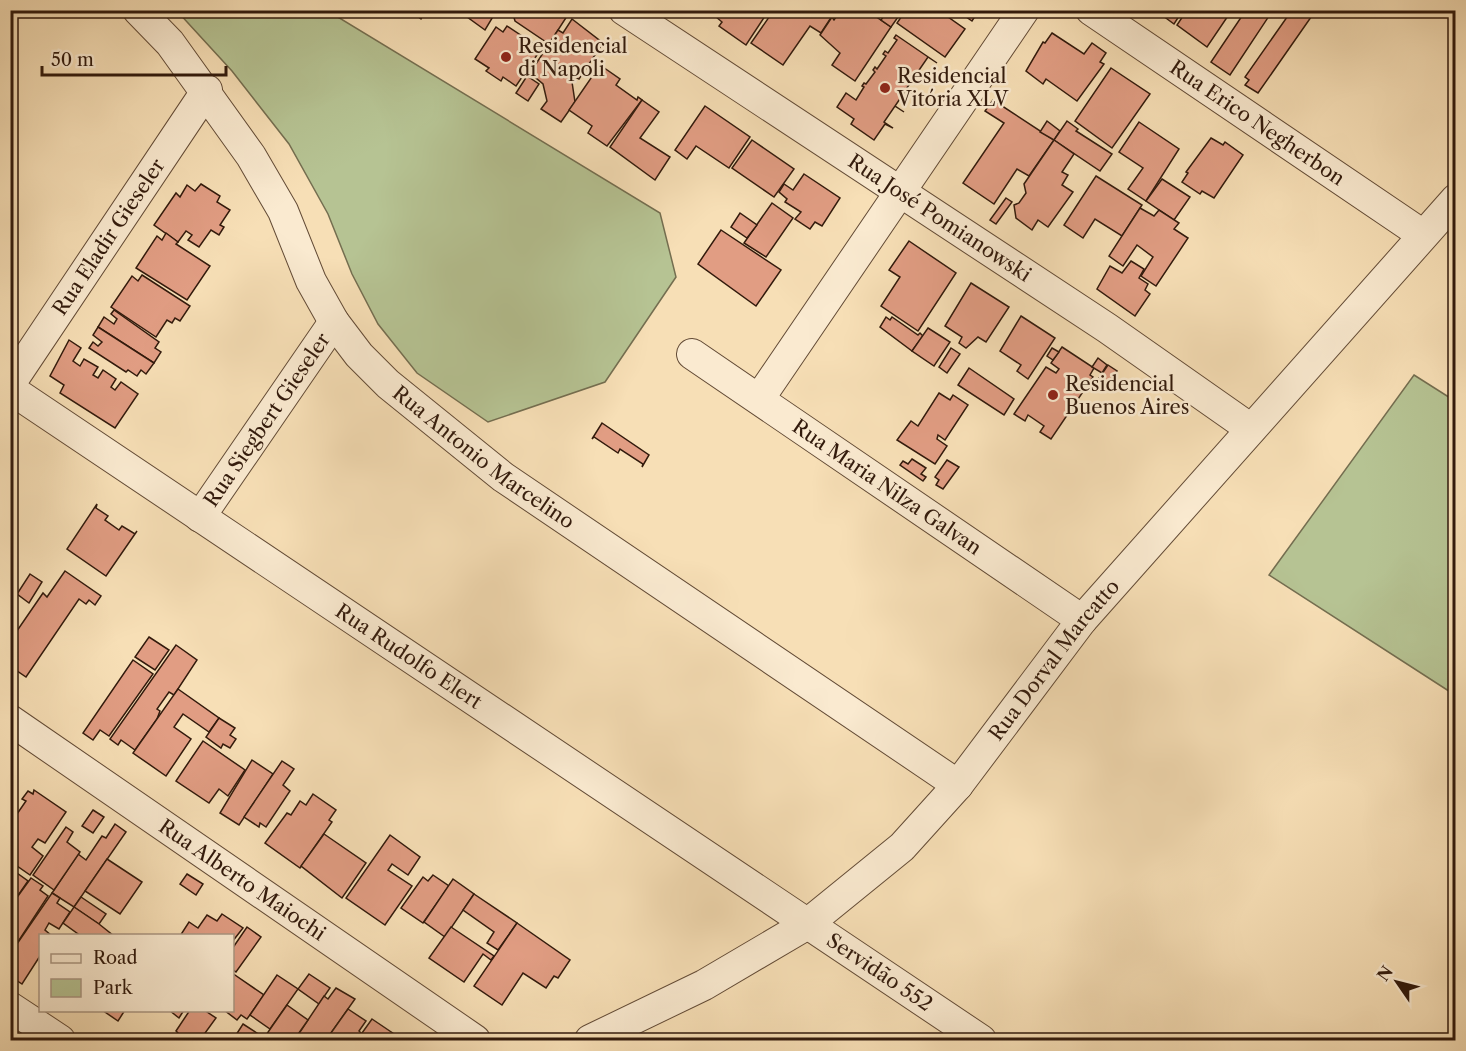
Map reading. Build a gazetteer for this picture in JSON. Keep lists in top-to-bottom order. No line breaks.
{"streets":{"street":["Rua Erico Negherbon","Rua José Pomianowski","Rua Eladir Gieseler","Rua Siegbert Gieseler","Rua Antonio Marcelino","Rua Maria Nilza Galvan","Rua Rudolfo Elert","Rua Dorval Marcatto","Rua Alberto Maiochi","Servidão 552"]},"crossings":[["Rua Erico Negherbon","Rua Dorval Marcatto"],["Rua José Pomianowski","Rua Dorval Marcatto"],["Rua Eladir Gieseler","Rua Antonio Marcelino"],["Rua Eladir Gieseler","Rua Rudolfo Elert"],["Rua Siegbert Gieseler","Rua Antonio Marcelino"],["Rua Siegbert Gieseler","Rua Rudolfo Elert"],["Rua Antonio Marcelino","Rua Dorval Marcatto"],["Rua Maria Nilza Galvan","Rua Dorval Marcatto"],["Rua Rudolfo Elert","Rua Dorval Marcatto"],["Rua Rudolfo Elert","Servidão 552"],["Rua Dorval Marcatto","Servidão 552"]],"places":["Residencial di Napoli","Residencial Vitória XLV","Residencial Buenos Aires"],"legend":["Road","Park"],"scale_bar":"50 m","north":"top left"}
